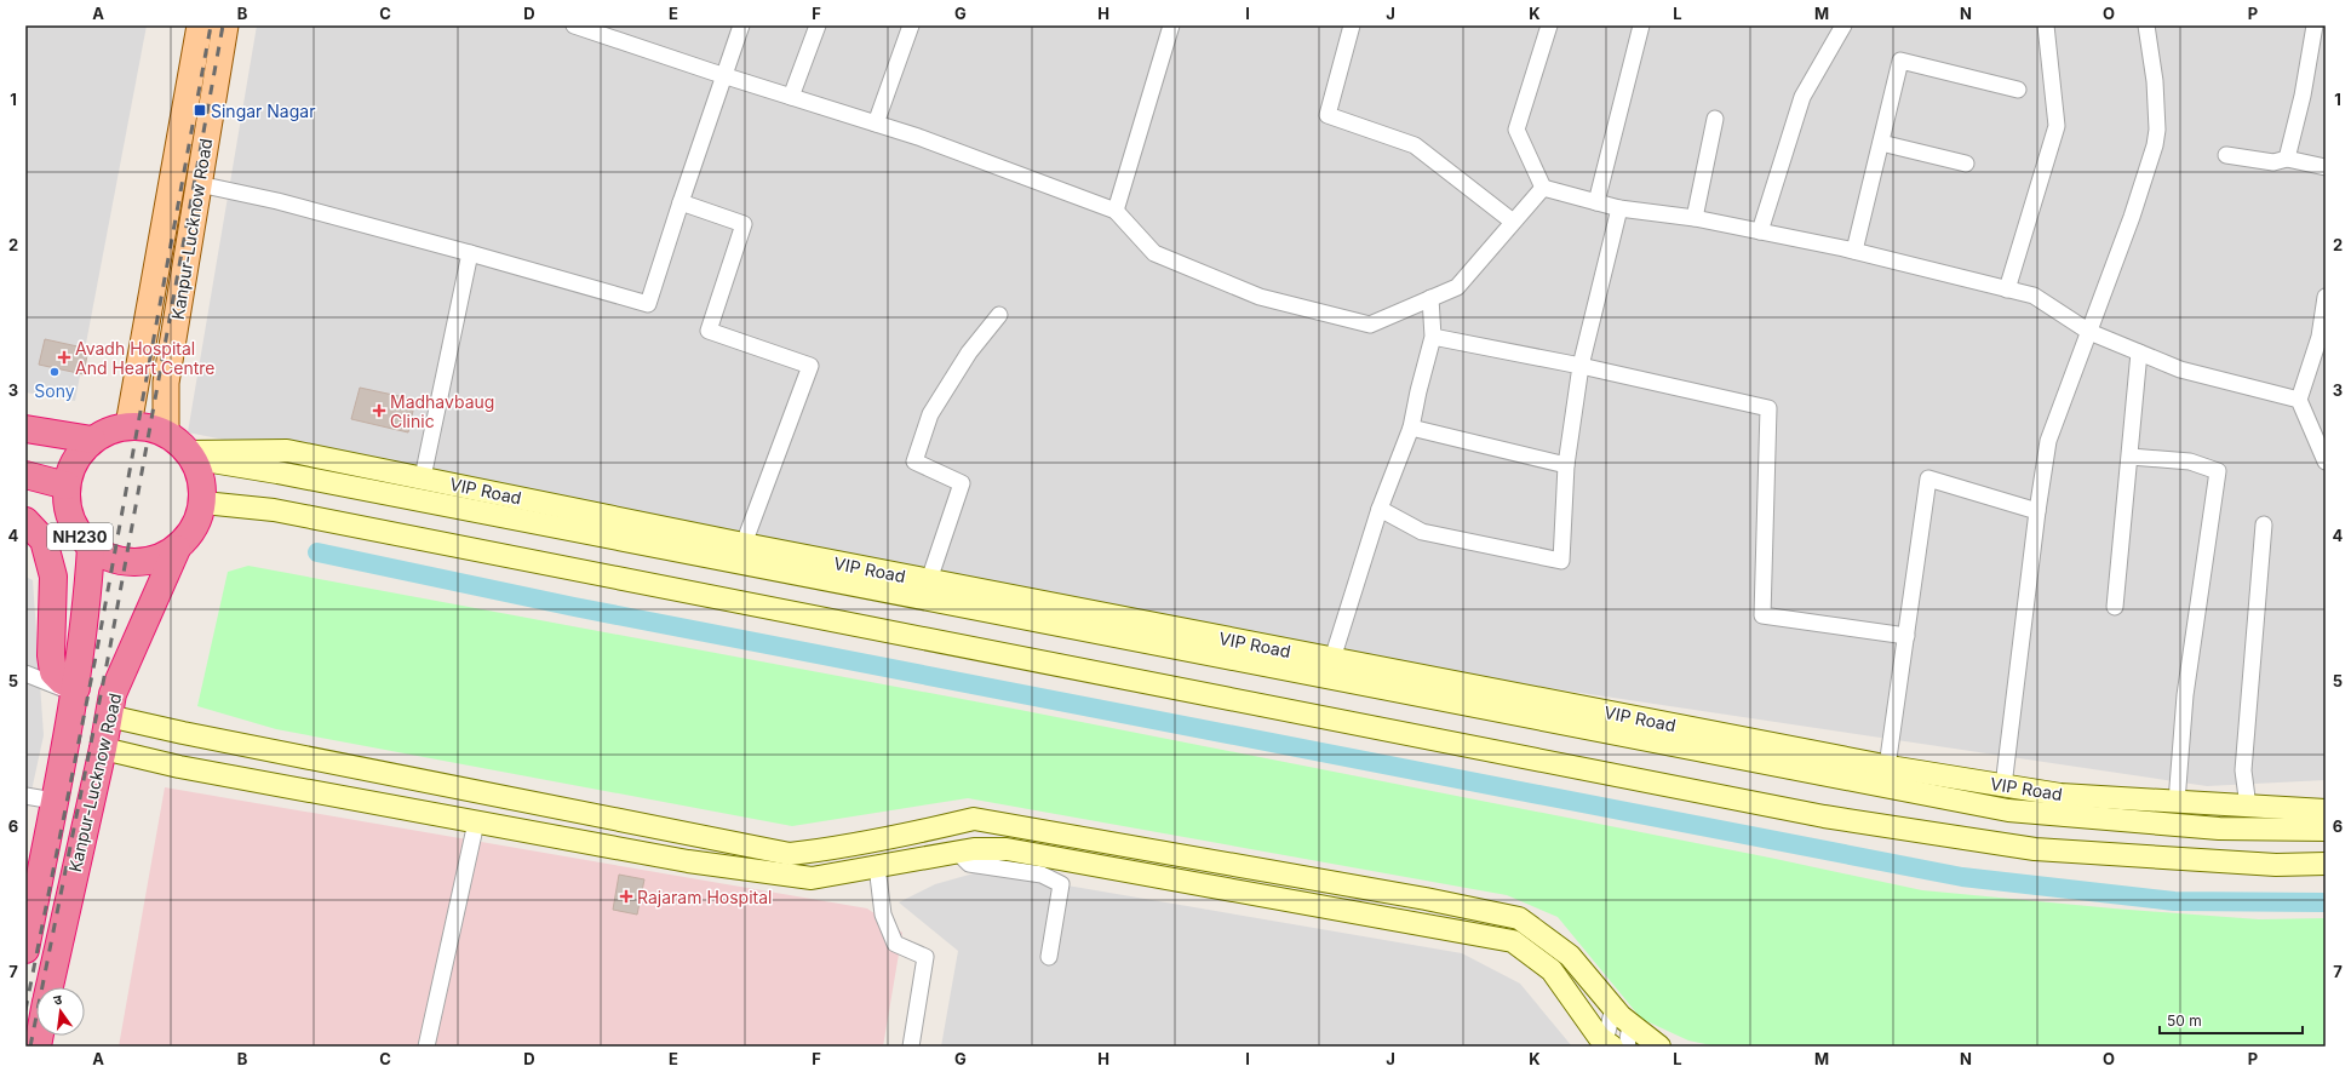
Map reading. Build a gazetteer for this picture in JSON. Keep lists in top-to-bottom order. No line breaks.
{"streets":{"highway":["Kanpur-Lucknow Road","NH230"],"street":["VIP Road"]},"crossings":[["Kanpur-Lucknow Road","VIP Road"],["Kanpur-Lucknow Road","NH230"],["VIP Road","NH230"]],"places":{"transit":["Singar Nagar"],"health":["Avadh Hospital And Heart Centre","Madhavbaug Clinic","Rajaram Hospital"],"other":["Sony"]},"scale_bar":"50 m","north":"top","grid":{"columns":["A","B","C","D","E","F","G","H","I","J","K","L","M","N","O","P"],"rows":["1","2","3","4","5","6","7"]}}
